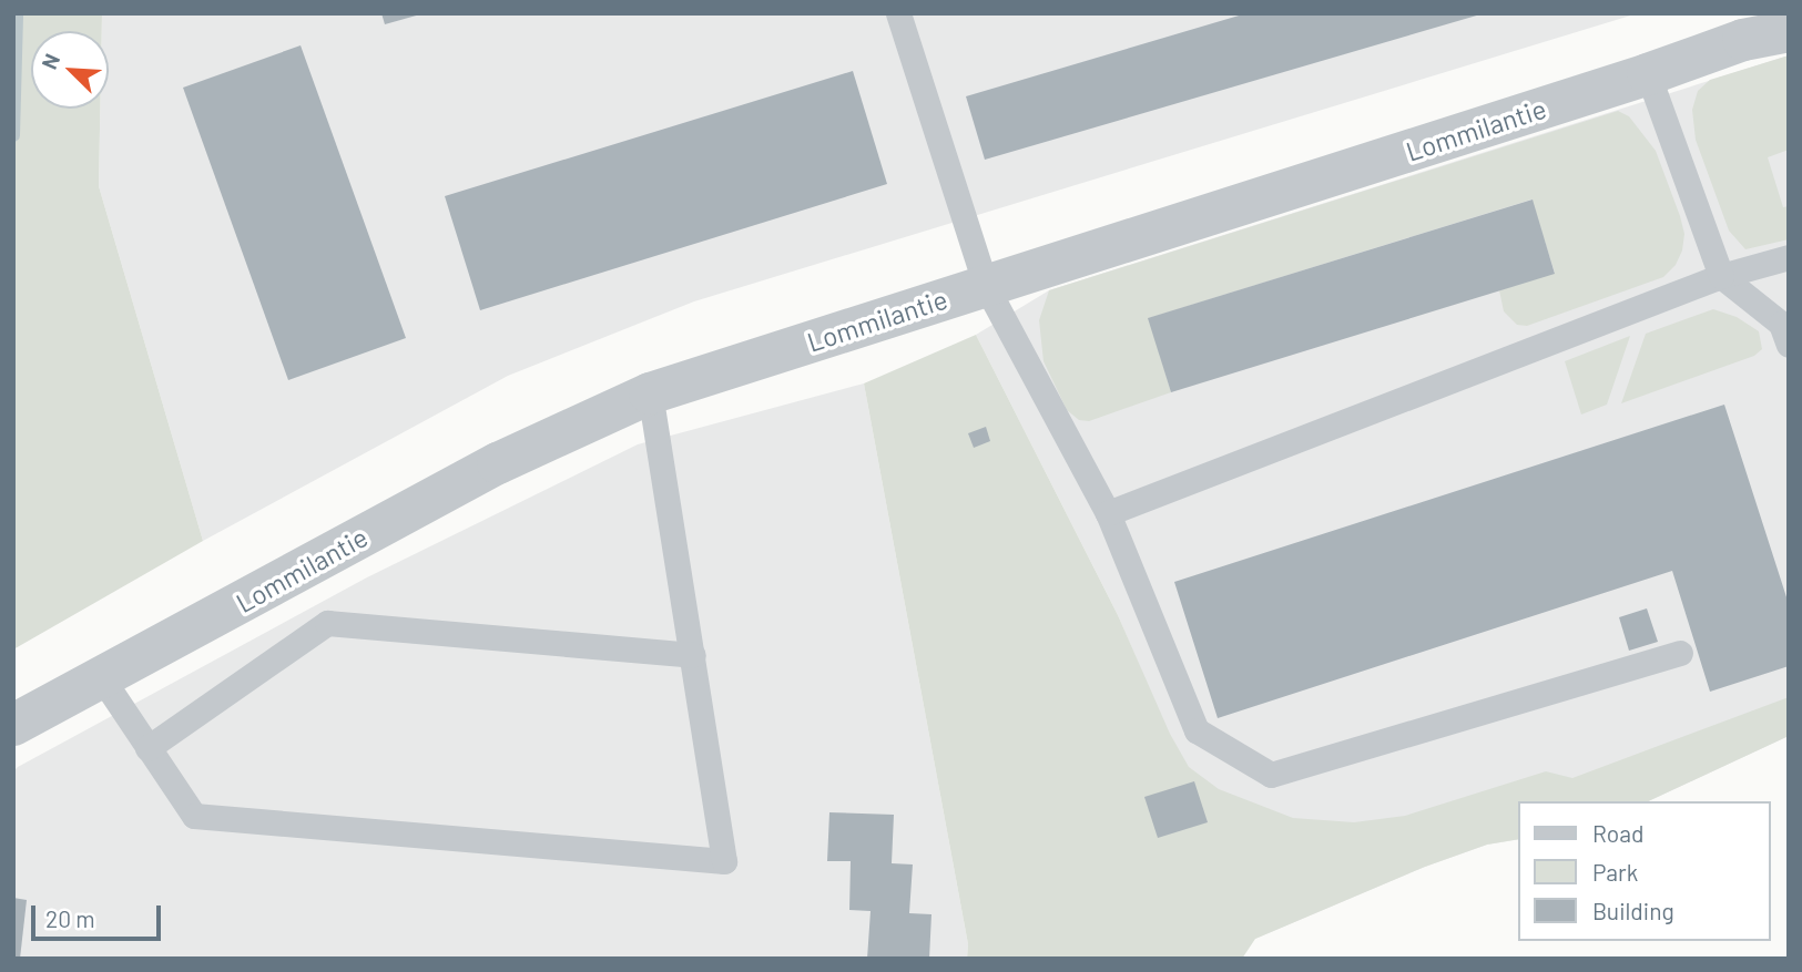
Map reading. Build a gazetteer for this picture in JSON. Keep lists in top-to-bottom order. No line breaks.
{"streets":{"street":["Lommilantie"]},"legend":["Road","Park","Building"],"scale_bar":"20 m","north":"top left"}
